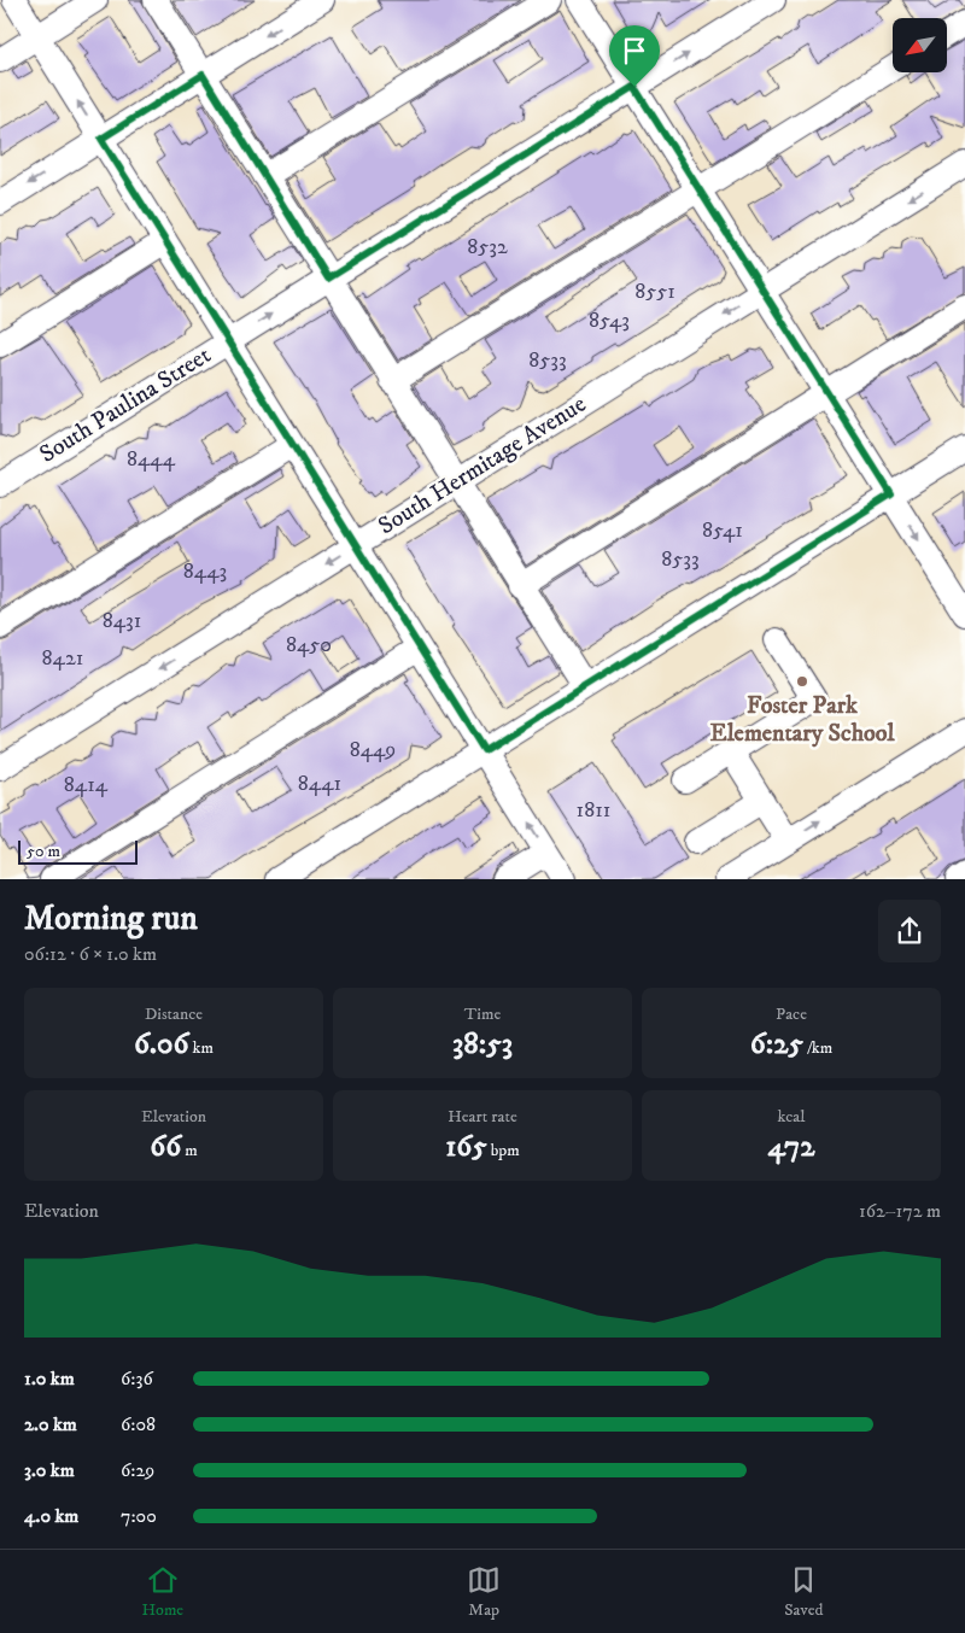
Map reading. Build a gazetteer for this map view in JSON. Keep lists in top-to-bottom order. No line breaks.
{"streets":{"street":["South Paulina Street","South Hermitage Avenue"]},"places":["Foster Park Elementary School"],"house_numbers":["8532","8551","8543","8533","8444","8541","8533","8443","8431","8450","8421","8449","8441","8414","1811"],"scale_bar":"50 m","north":"bottom left","page":{"scale":"50 m","heading":["Morning run","06:12 · 6 × 1.0 km"],"stats":[["Distance","6.06 km"],["Time","38:53"],["Pace","6:25 /km"],["Elevation","66 m"],["Heart rate","165 bpm"],["kcal","472"]],"chart":["Elevation","162–172 m"],"list":[{"name":"1.0 km","note":"6:36"},{"name":"2.0 km","note":"6:08"},{"name":"3.0 km","note":"6:29"},{"name":"4.0 km","note":"7:00"}],"tabs":["Home","Map","Saved"]}}
